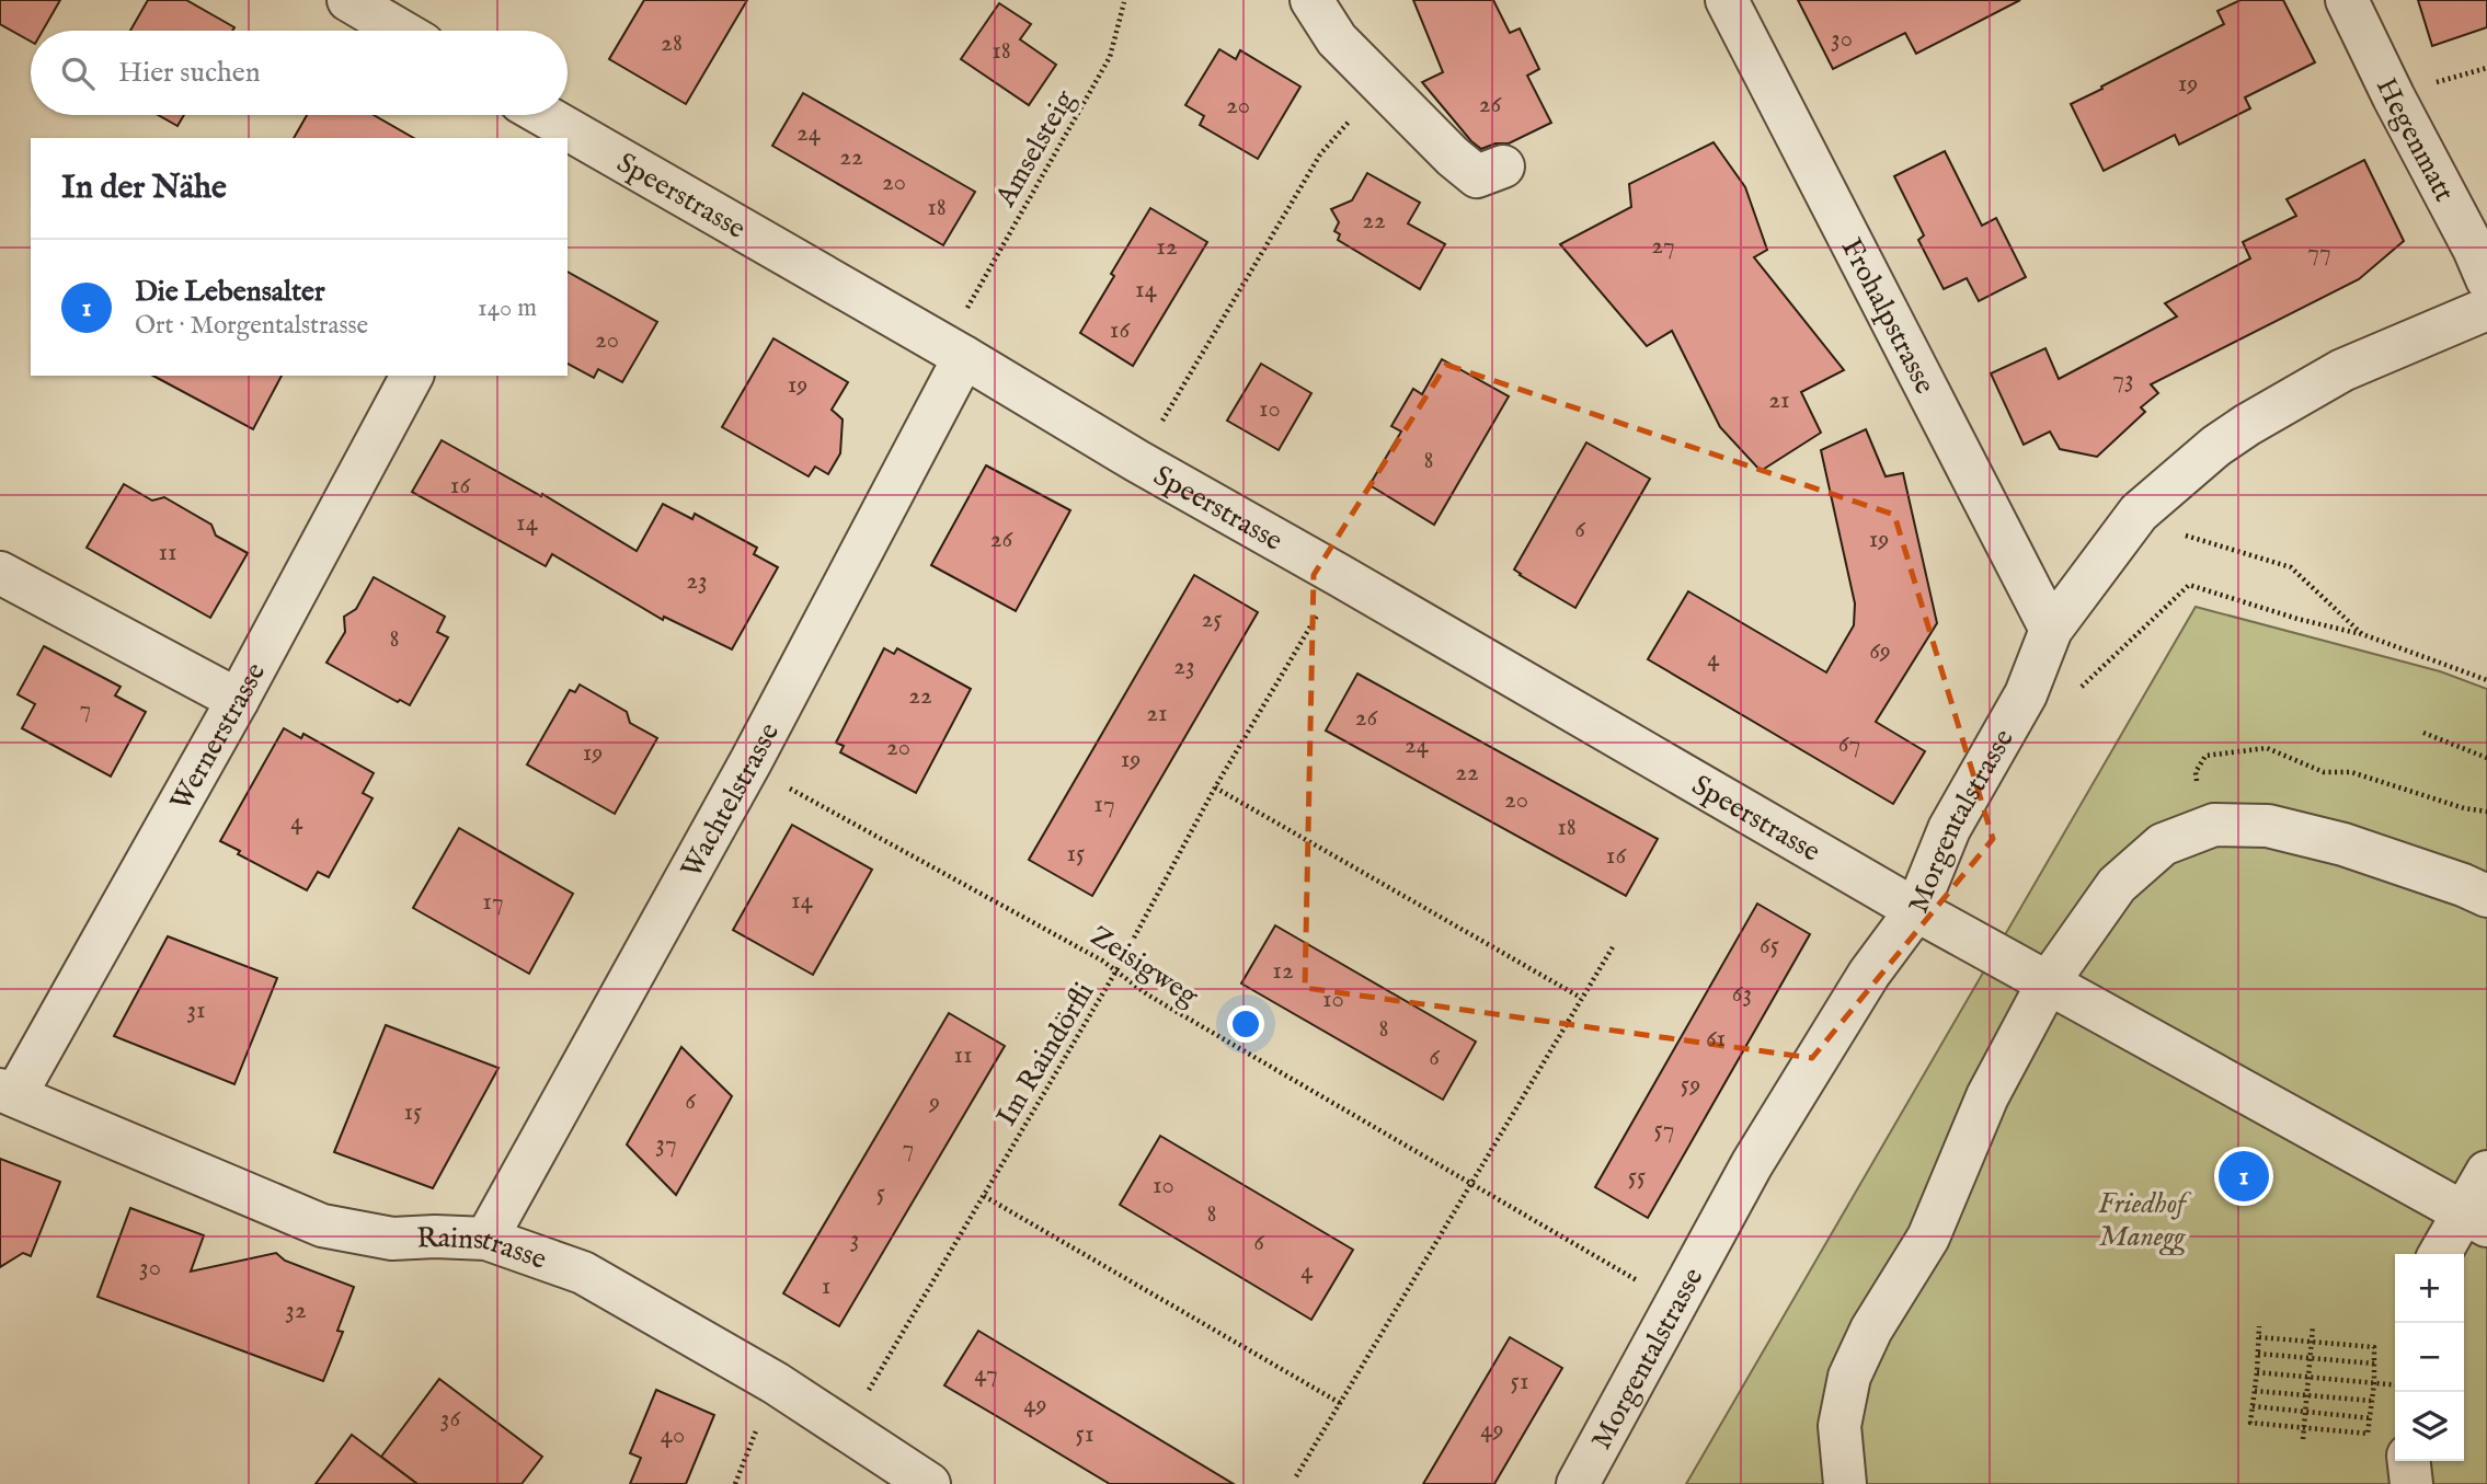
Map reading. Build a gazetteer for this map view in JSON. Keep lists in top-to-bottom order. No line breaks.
{"streets":{"street":["Hegenmatt","Speerstrasse","Frohalpstrasse","Wernerstrasse","Wachtelstrasse","Morgentalstrasse","Rainstrasse"],"path":["Amselsteig","Zeisigweg","Im Raindörfli"]},"crossings":[["Speerstrasse","Wachtelstrasse"],["Speerstrasse","Morgentalstrasse"],["Frohalpstrasse","Morgentalstrasse"],["Wernerstrasse","Rainstrasse"],["Wachtelstrasse","Rainstrasse"],["Zeisigweg","Im Raindörfli"],["Im Raindörfli","Rainstrasse"]],"parks":["Friedhof Manegg"],"house_numbers":["30","28","18","19","26","20","24","22","20","18","22","27","12","77","14","16","20","73","19","21","10","8","16","14","6","26","19","11","23","25","8","69","4","23","22","7","21","26","67","24","20","19","19","22","20","17","4","18","15","16","14","17","65","12","63","10","31","8","61","11","6","59","6","9","15","57","37","7","55","10","5","8","3","6","30","4","1","32","47","51","49","36","49","51","40"],"page":{"search":"Hier suchen","heading":"In der Nähe","list":[{"mark":"1","name":"Die Lebensalter","note":"Ort · Morgentalstrasse","value":"140 m"}],"pins":"1","map_buttons":["+","−"]}}
